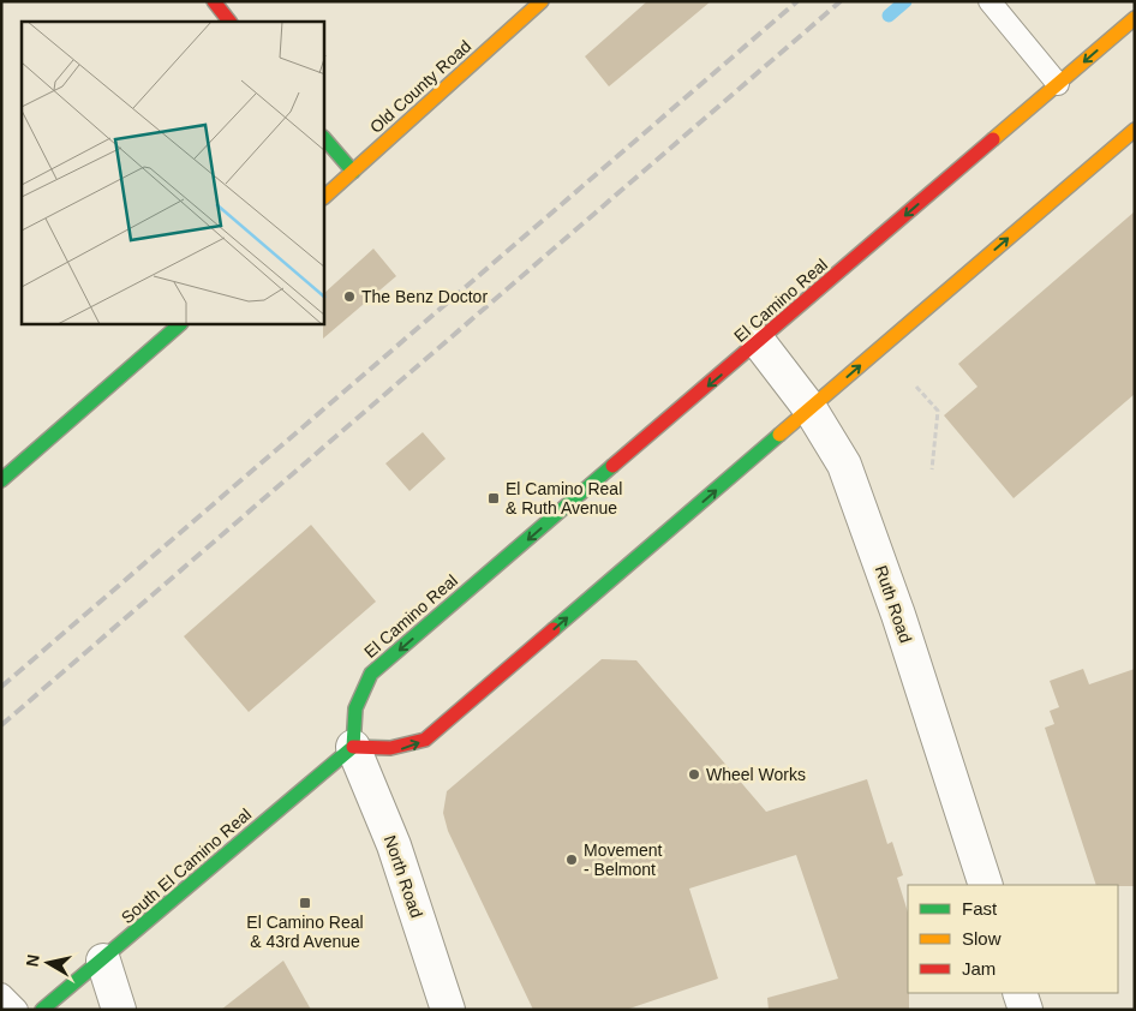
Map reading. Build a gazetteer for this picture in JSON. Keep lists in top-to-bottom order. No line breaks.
{"streets":{"main road":["Old County Road","El Camino Real","South El Camino Real"],"street":["Ruth Road","North Road"]},"crossings":[["El Camino Real","Ruth Road"],["El Camino Real","South El Camino Real"],["El Camino Real","North Road"],["South El Camino Real","North Road"]],"places":{"other":["The Benz Doctor","Wheel Works","Movement - Belmont"],"transit":["El Camino Real & Ruth Avenue","El Camino Real & 43rd Avenue"]},"legend":["Fast","Slow","Jam"],"north":"left"}
